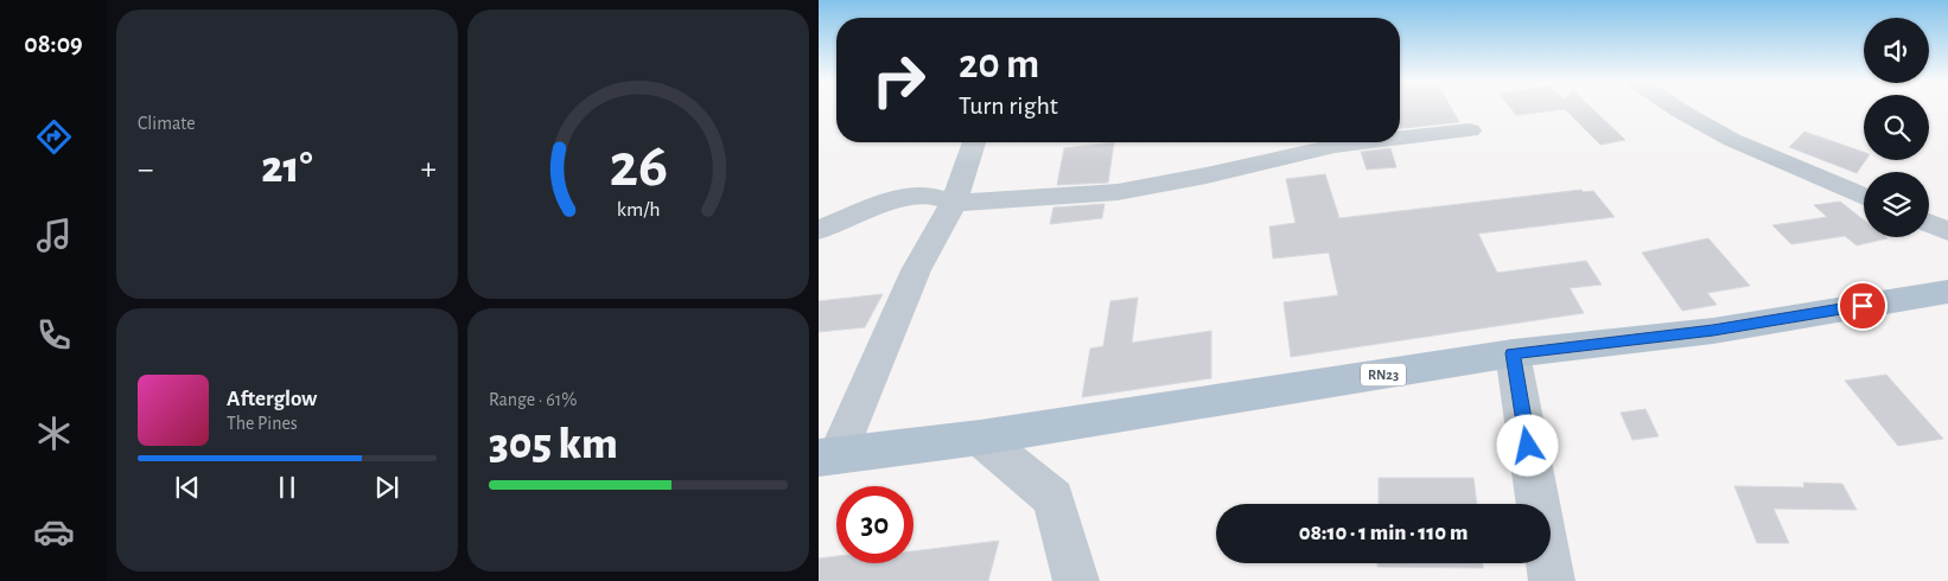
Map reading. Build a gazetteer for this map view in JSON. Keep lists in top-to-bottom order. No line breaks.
{"streets":{"main road":["RN23"]},"page":{"tabs":"08:09","tile":["Climate",["Range · 61%","305 km"]],"turn":["20 m","Turn right"],"heat":["−","21°","+"],"song":["Afterglow","The Pines"],"limit":"30","trip":"08:10 · 1 min · 110 m","gauge":["26","km/h"]}}
